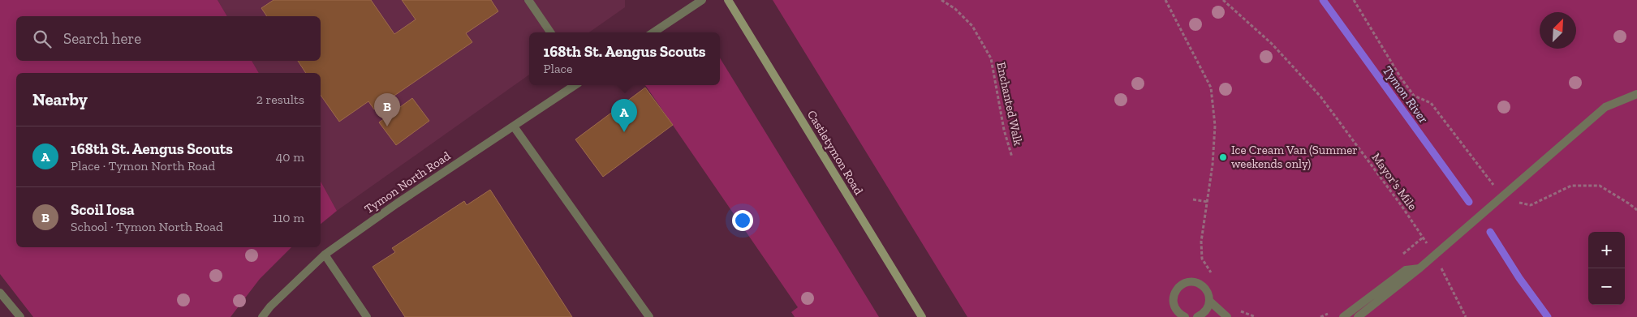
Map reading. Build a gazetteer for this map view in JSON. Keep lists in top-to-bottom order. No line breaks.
{"streets":{"street":["Castletymon Road","Tymon North Road"],"path":["Enchanted Walk","Mayor's Mile"]},"water":["Tymon River"],"places":["Ice Cream Van (Summer weekends only)"],"north":"top right","page":{"search":"Search here","popup":["168th St. Aengus Scouts","Place"],"heading":["Nearby","2 results"],"pins":["B","A"],"list":[{"mark":"A","name":"168th St. Aengus Scouts","note":"Place · Tymon North Road","value":"40 m"},{"mark":"B","name":"Scoil Iosa","note":"School · Tymon North Road","value":"110 m"}],"map_buttons":["+","−"]}}
